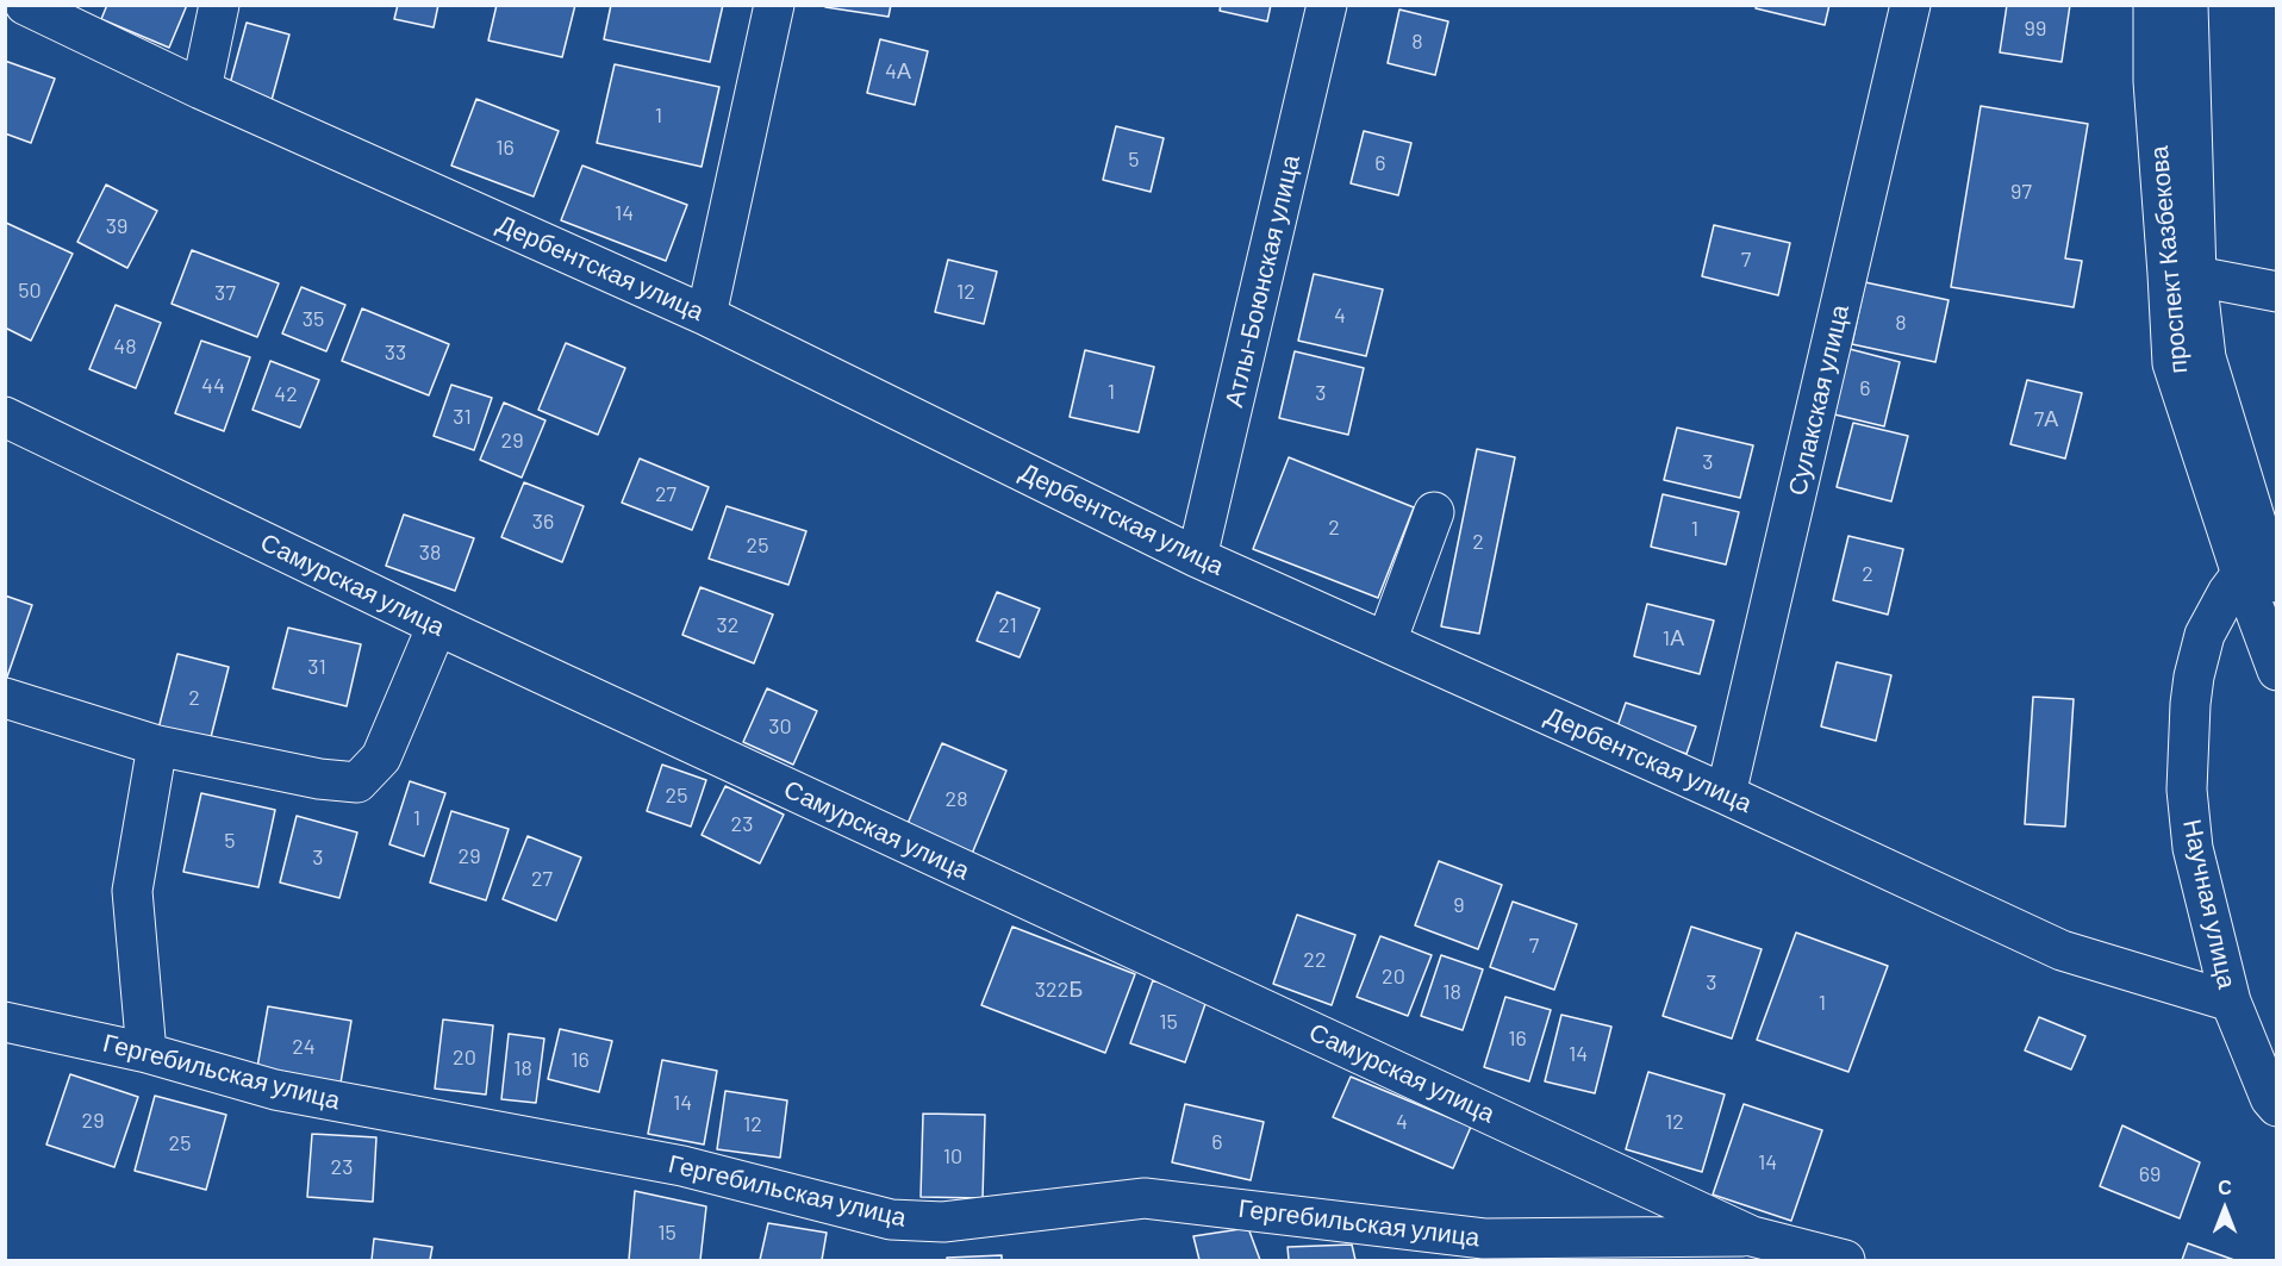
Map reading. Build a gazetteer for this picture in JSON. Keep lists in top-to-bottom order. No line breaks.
{"streets":{"main road":["проспект Казбекова","Дербентская улица","Атлы-Боюнская улица","Сулакская улица","Самурская улица","Научная улица","Гергебильская улица"]},"crossings":[["проспект Казбекова","Научная улица"],["Дербентская улица","Атлы-Боюнская улица"],["Дербентская улица","Сулакская улица"],["Дербентская улица","Научная улица"],["Самурская улица","Гергебильская улица"]],"house_numbers":["99","8","4А","1","16","5","6","97","14","39","7","50","12","37","4","35","8","48","33","44","6","1","3","42","31","7А","29","3","27","36","2","1","2","25","38","2","32","21","1А","31","2","30","25","28","1","23","5","29","3","27","9","7","22","20","3","322Б","18","1","15","16","24","14","20","16","18","14","29","4","12","12","6","25","10","14","23","69","15"],"north":"top"}
